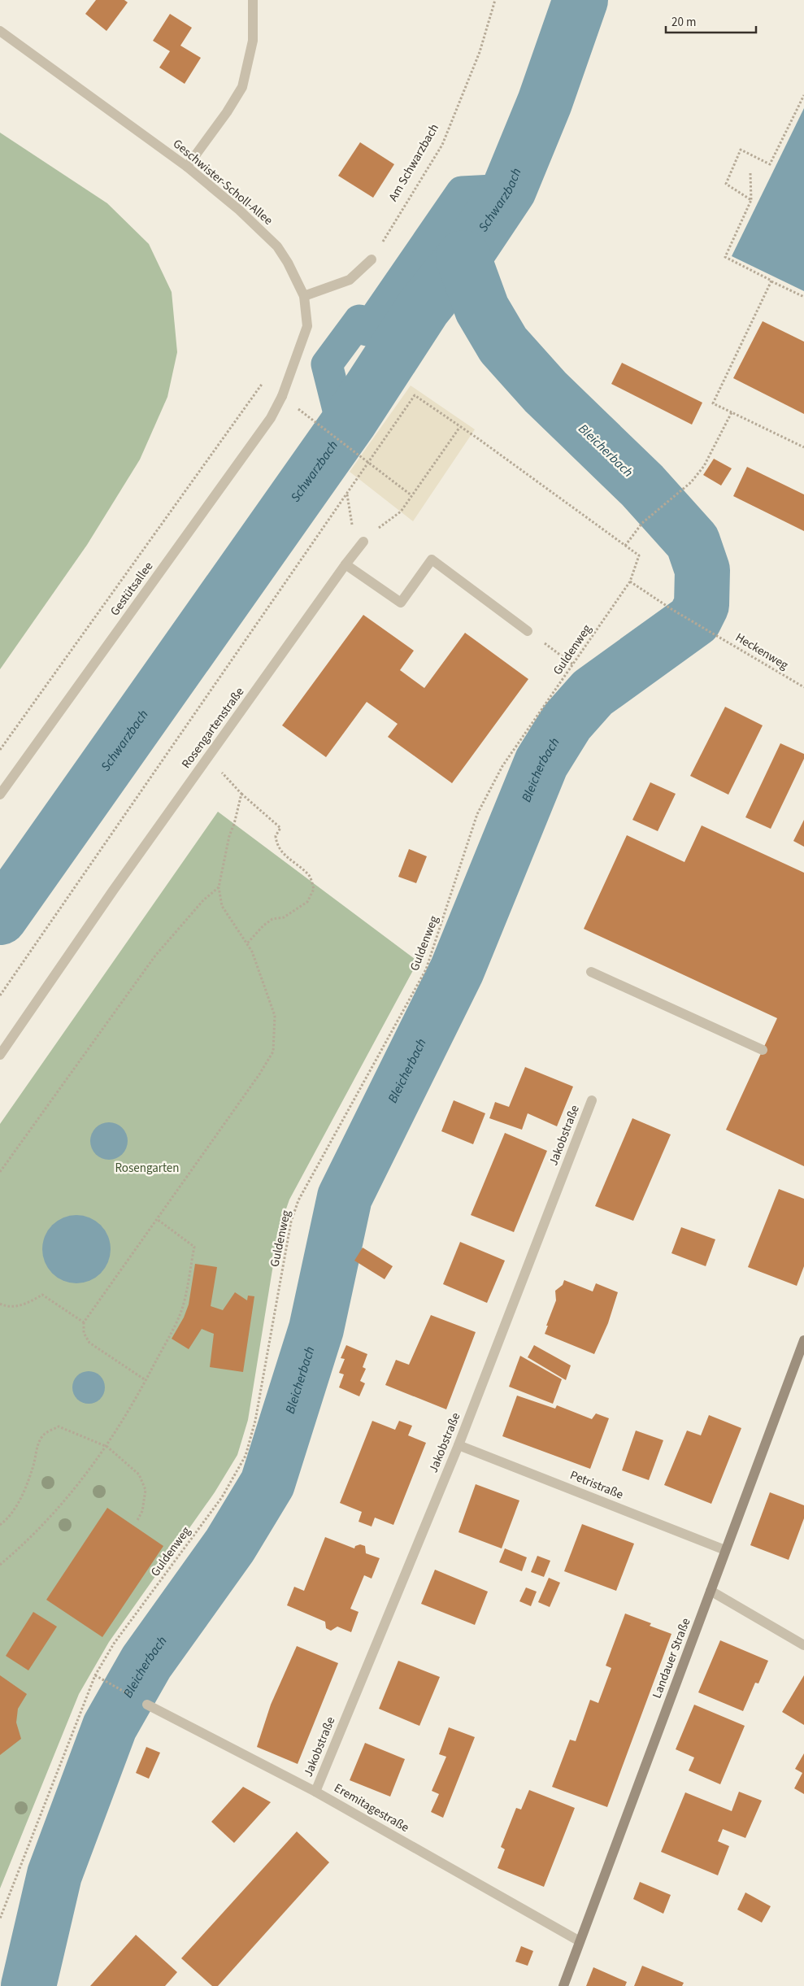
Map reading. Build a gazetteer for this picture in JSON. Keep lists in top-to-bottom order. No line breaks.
{"streets":{"main road":["Landauer Straße"],"street":["Geschwister-Scholl-Allee","Gestütsallee","Rosengartenstraße","Jakobstraße","Petristraße","Eremitagestraße"],"path":["Am Schwarzbach","Guldenweg","Heckenweg"]},"crossings":[["Geschwister-Scholl-Allee","Gestütsallee"],["Guldenweg","Heckenweg"],["Jakobstraße","Petristraße"],["Jakobstraße","Eremitagestraße"],["Petristraße","Landauer Straße"],["Landauer Straße","Eremitagestraße"]],"water":["Schwarzbach","Bleicherbach"],"parks":["Rosengarten"],"scale_bar":"20 m"}
